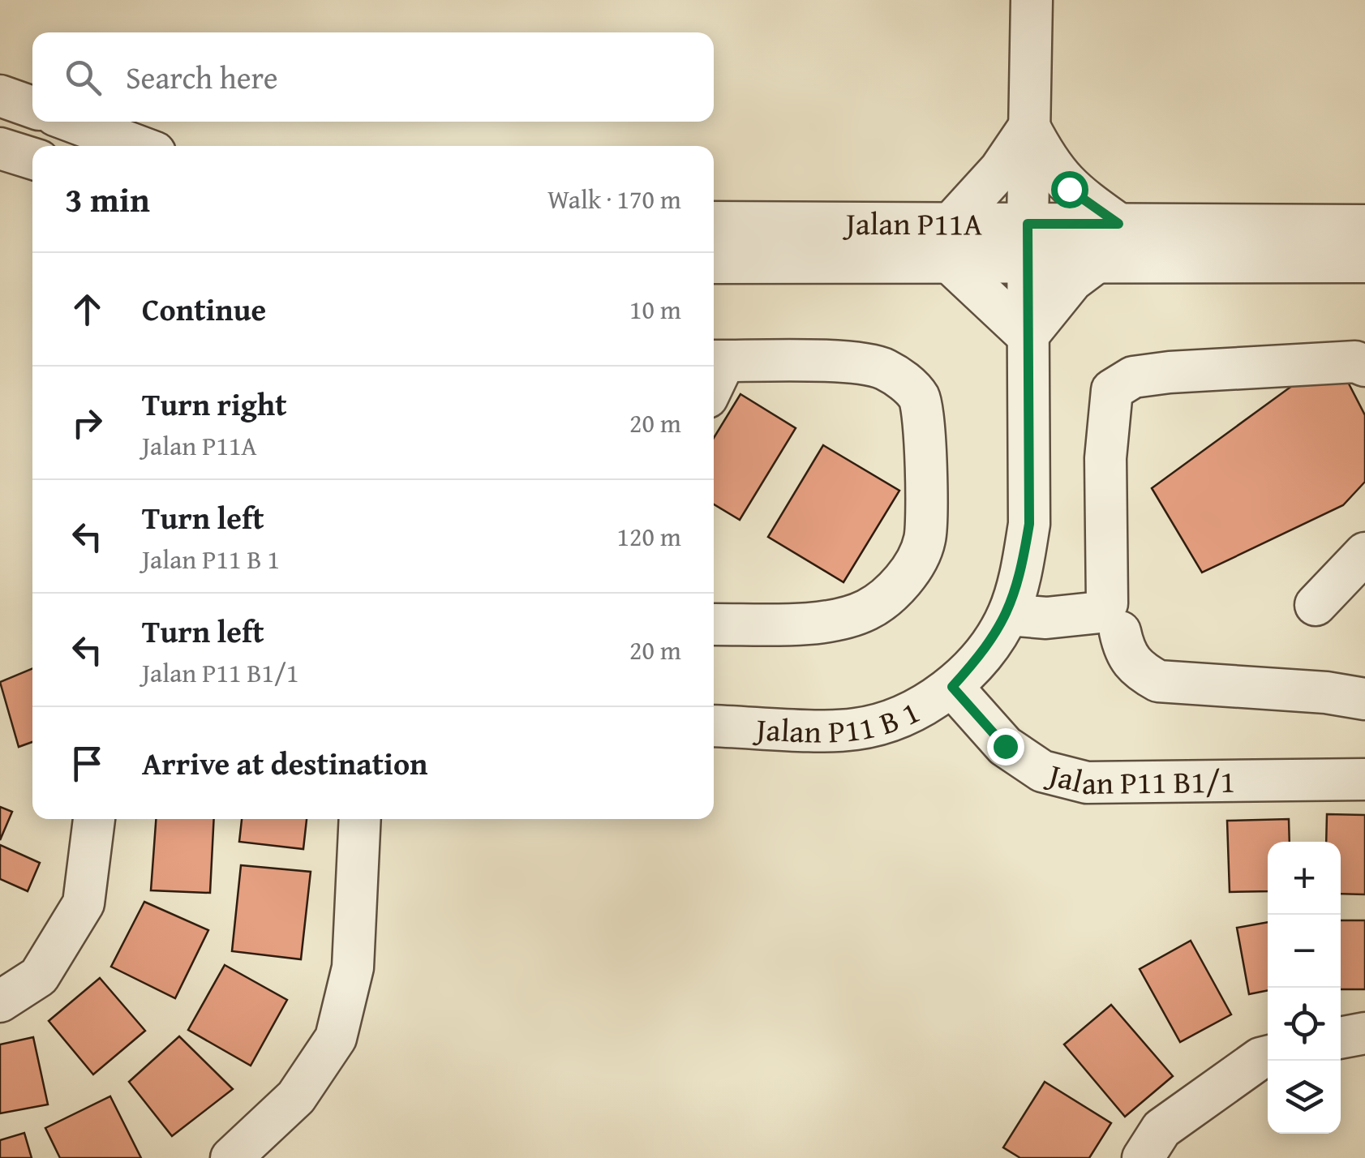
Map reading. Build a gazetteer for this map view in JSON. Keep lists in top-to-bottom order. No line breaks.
{"streets":{"street":["Jalan P11A","Jalan P11 B 1","Jalan P11 B1/1"]},"crossings":[["Jalan P11A","Jalan P11 B 1"],["Jalan P11 B 1","Jalan P11 B1/1"]],"page":{"search":"Search here","heading":["3 min","Walk · 170 m"],"list":[["Continue","10 m"],["Turn right","Jalan P11A","20 m"],["Turn left","Jalan P11 B 1","120 m"],["Turn left","Jalan P11 B1/1","20 m"],"Arrive at destination"],"map_buttons":["+","−"]}}
